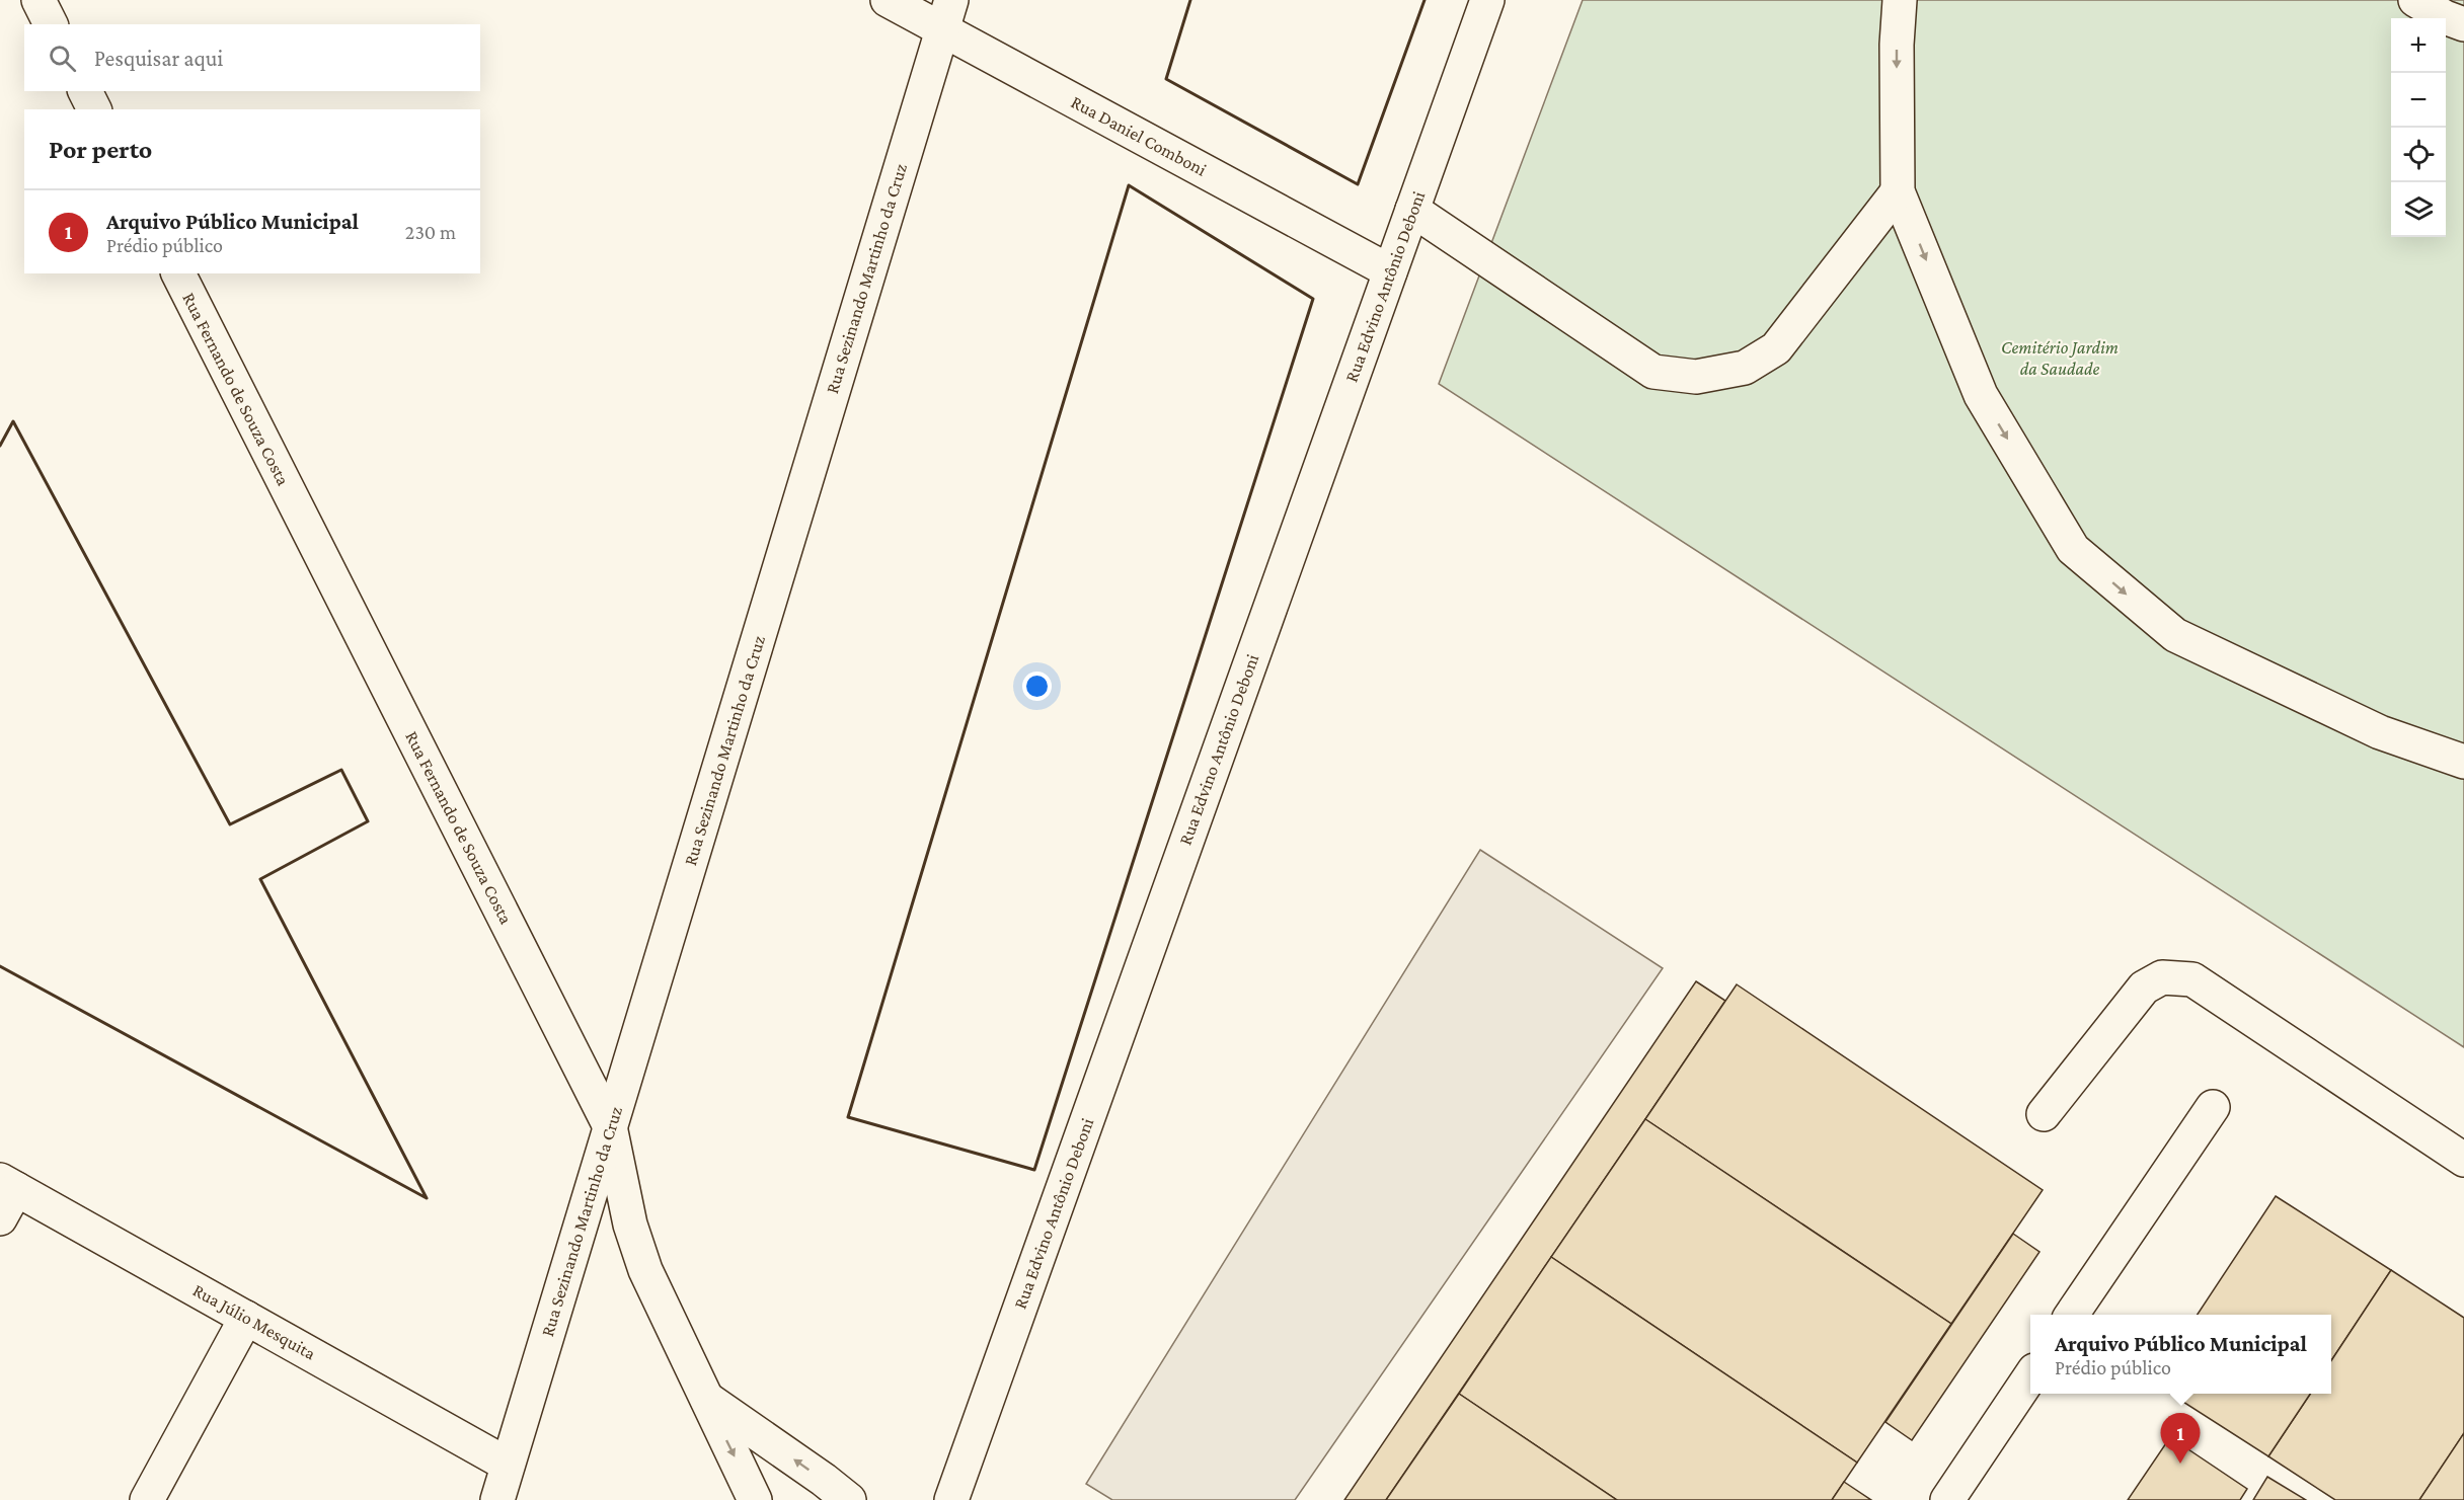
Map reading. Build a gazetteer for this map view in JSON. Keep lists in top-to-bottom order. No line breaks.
{"streets":{"street":["Rua Daniel Comboni","Rua Sezinando Martinho da Cruz","Rua Edvino Antônio Deboni","Rua Fernando de Souza Costa","Rua Júlio Mesquita"]},"crossings":[["Rua Daniel Comboni","Rua Sezinando Martinho da Cruz"],["Rua Daniel Comboni","Rua Edvino Antônio Deboni"],["Rua Sezinando Martinho da Cruz","Rua Fernando de Souza Costa"],["Rua Sezinando Martinho da Cruz","Rua Júlio Mesquita"]],"parks":["Cemitério Jardim da Saudade"],"page":{"map_buttons":["+","−"],"search":"Pesquisar aqui","heading":"Por perto","list":[{"mark":"1","name":"Arquivo Público Municipal","note":"Prédio público","value":"230 m"}],"popup":["Arquivo Público Municipal","Prédio público"],"pins":"1"}}
